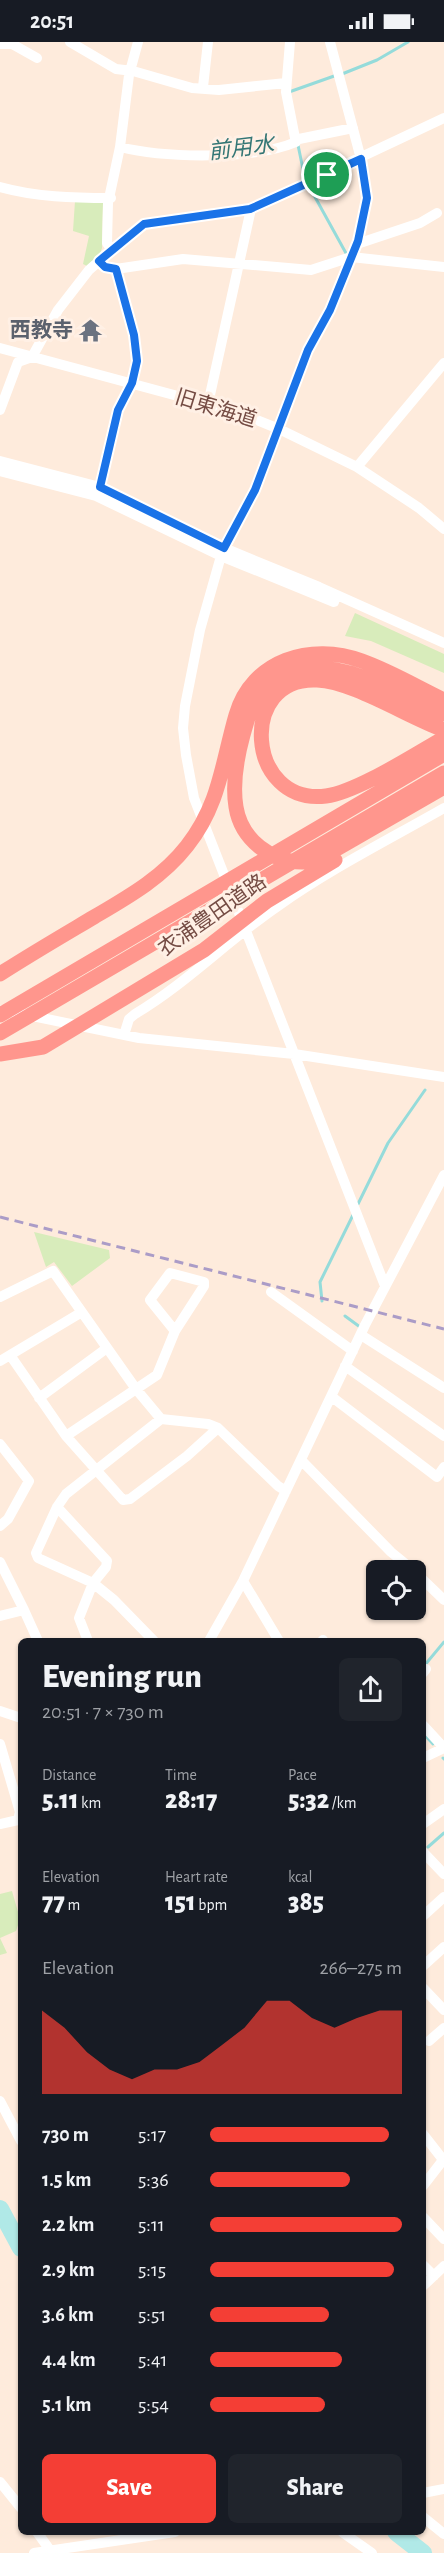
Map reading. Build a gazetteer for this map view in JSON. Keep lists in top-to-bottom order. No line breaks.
{"streets":{"highway":["衣浦豊田道路"],"street":["旧東海道"]},"water":["前用水"],"places":{"temple":["西教寺"]},"page":{"status":"20:51","heading":["Evening run","20:51 · 7 × 730 m"],"stats":[["Distance","5.11 km"],["Time","28:17"],["Pace","5:32 /km"],["Elevation","77 m"],["Heart rate","151 bpm"],["kcal","385"]],"chart":["Elevation","266–275 m"],"list":[{"name":"730 m","note":"5:17"},{"name":"1.5 km","note":"5:36"},{"name":"2.2 km","note":"5:11"},{"name":"2.9 km","note":"5:15"},{"name":"3.6 km","note":"5:51"},{"name":"4.4 km","note":"5:41"},{"name":"5.1 km","note":"5:54"}],"buttons":["Save","Share"]}}
